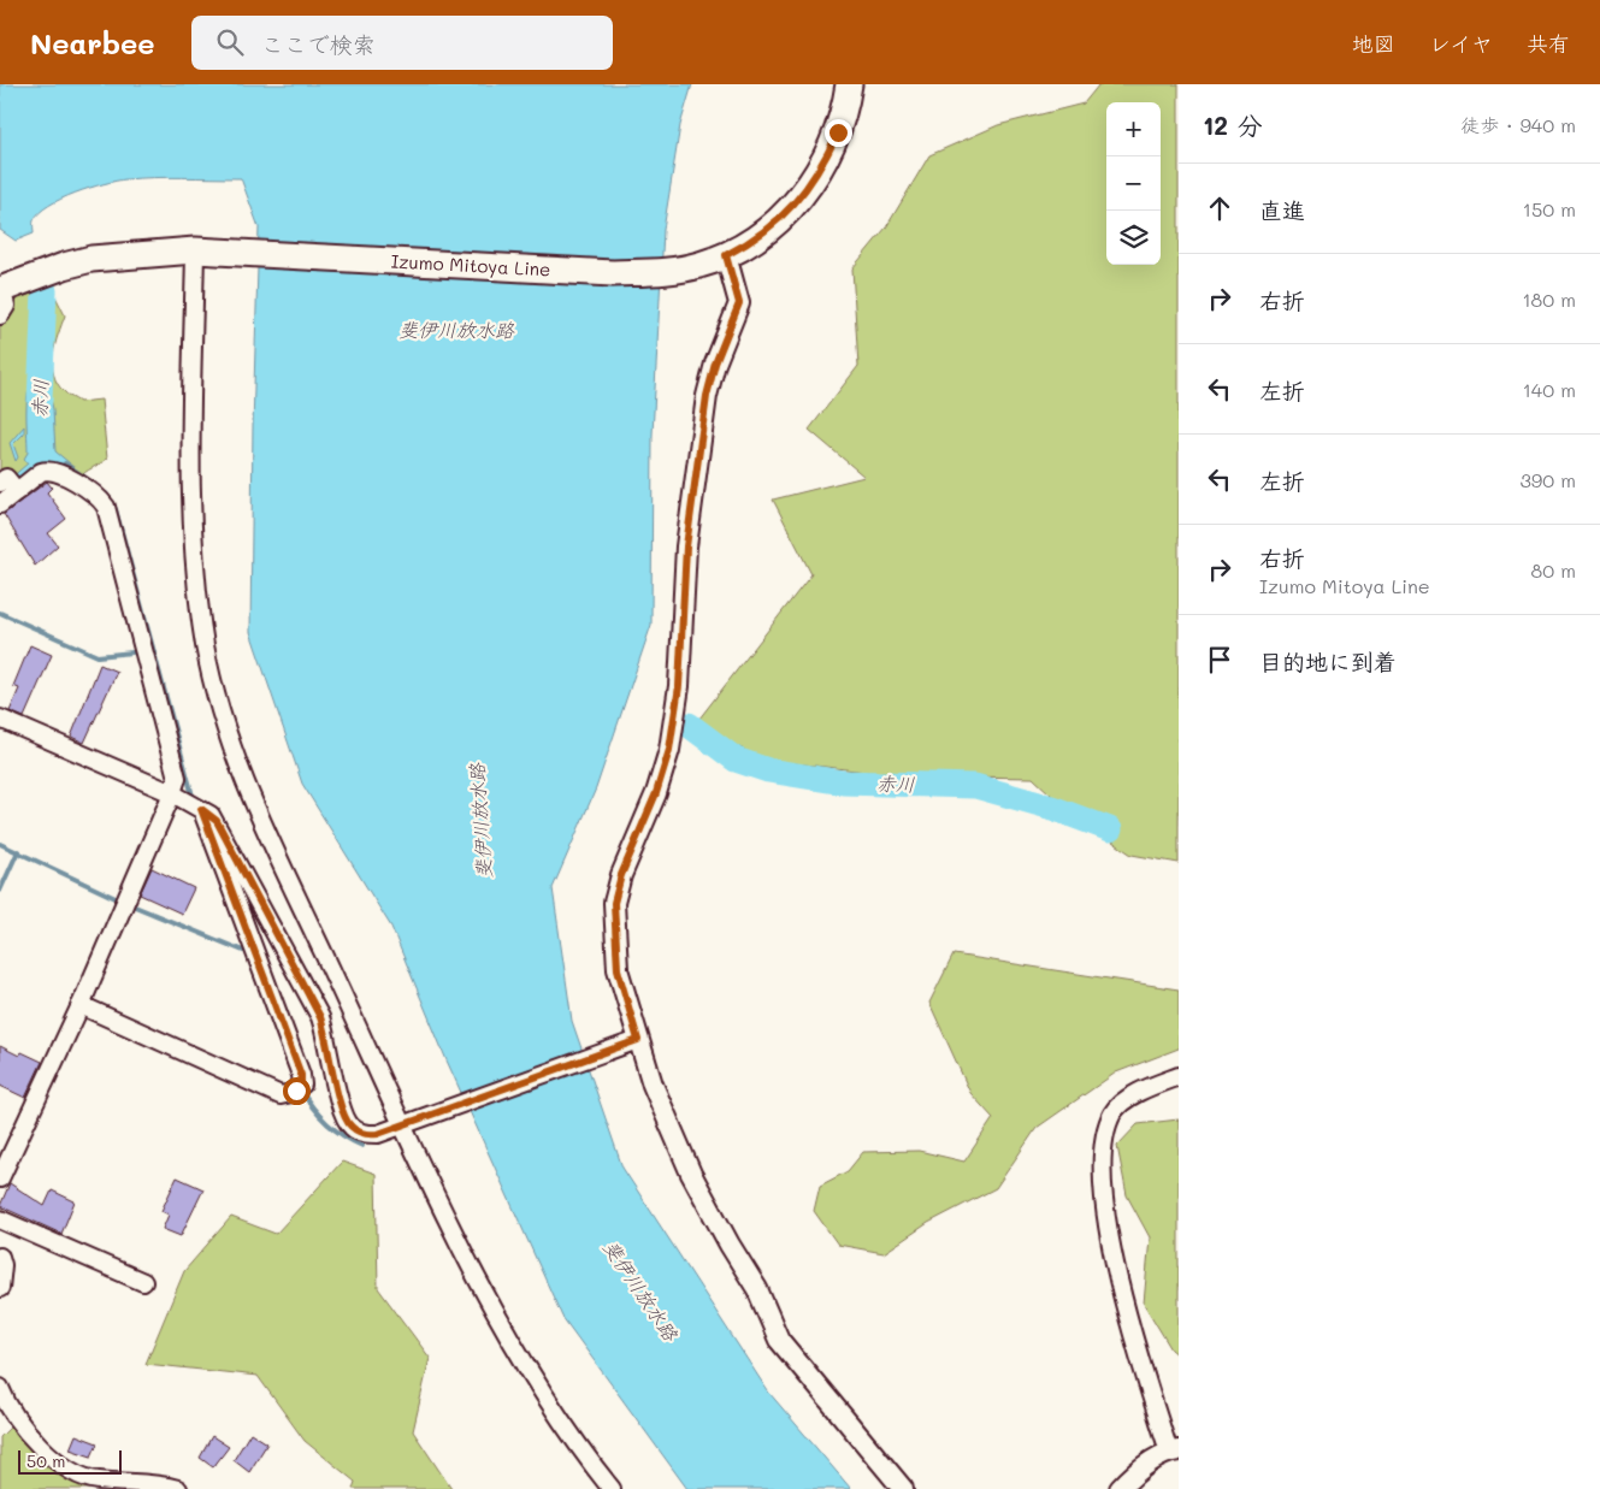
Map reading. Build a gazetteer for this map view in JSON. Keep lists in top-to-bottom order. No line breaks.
{"streets":{"main road":["Izumo Mitoya Line"]},"water":["斐伊川放水路","赤川"],"scale_bar":"50 m","page":{"header":"Nearbee","search":"ここで検索","nav":["地図","レイヤ","共有"],"heading":["12 分","徒歩 · 940 m"],"map_buttons":["+","−"],"list":[["直進","150 m"],["右折","180 m"],["左折","140 m"],["左折","390 m"],["右折","Izumo Mitoya Line","80 m"],"目的地に到着"],"scale":"50 m"}}
